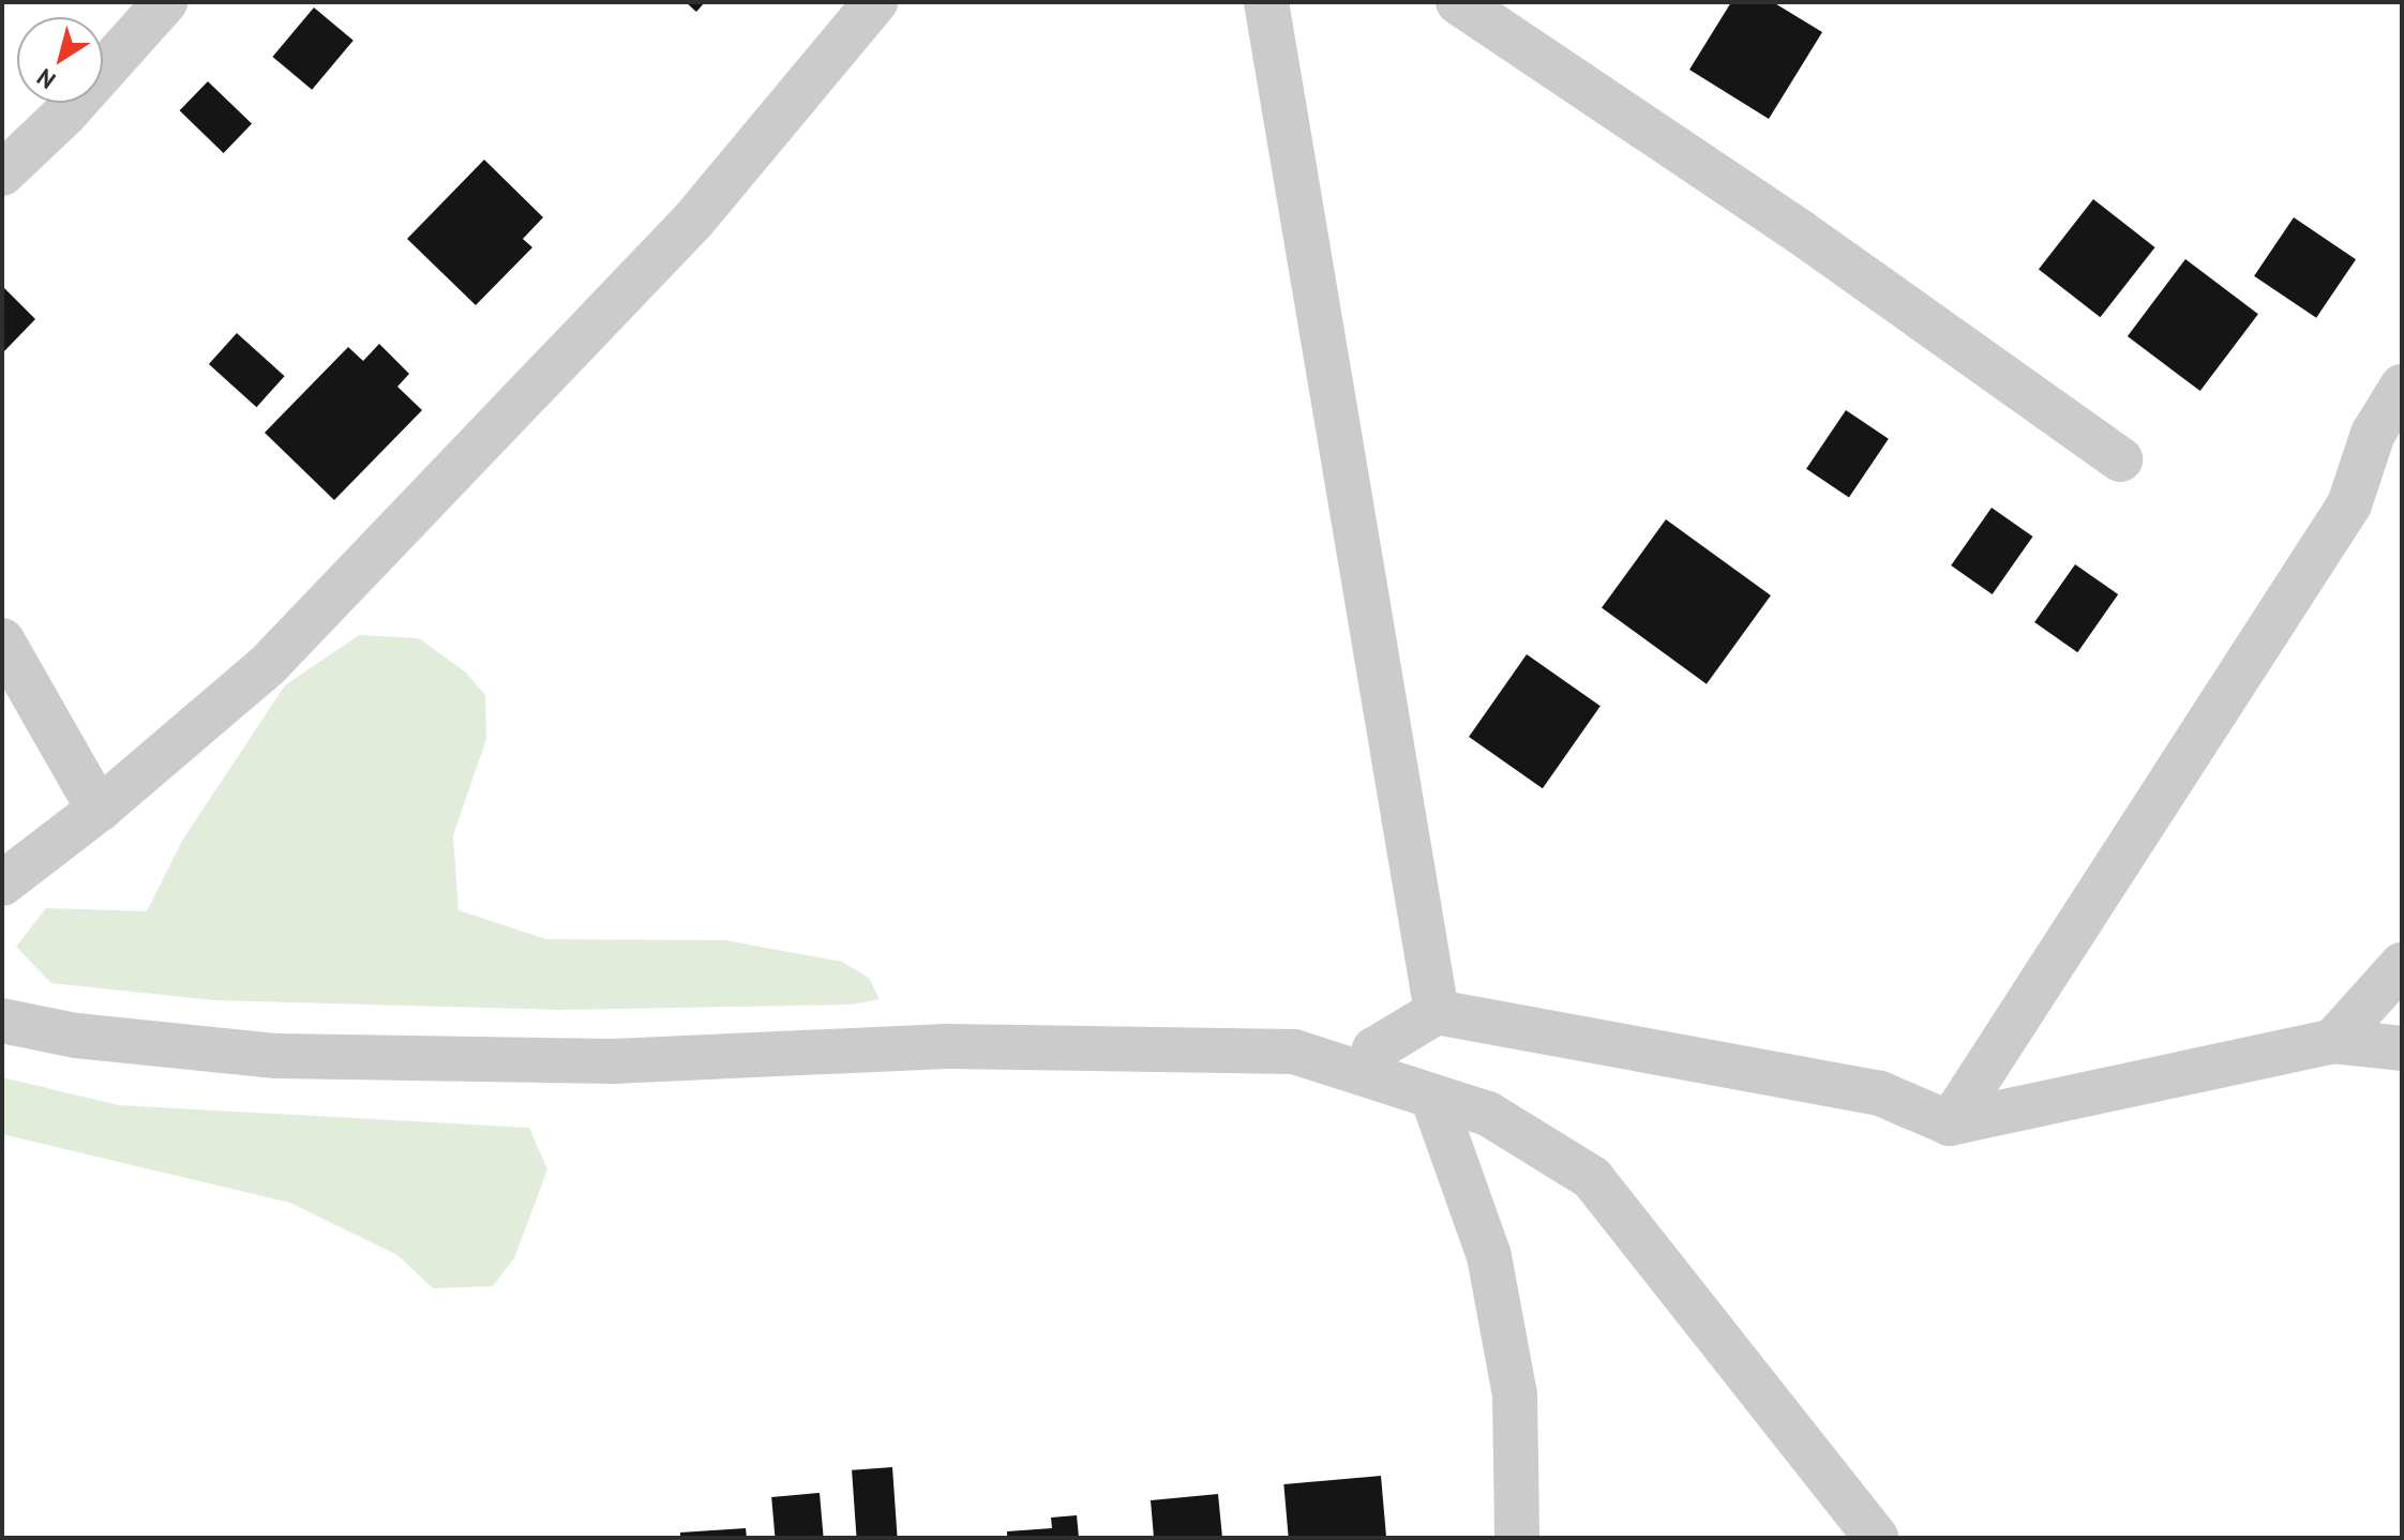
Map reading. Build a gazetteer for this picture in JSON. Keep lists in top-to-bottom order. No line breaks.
{"north":"bottom left"}
